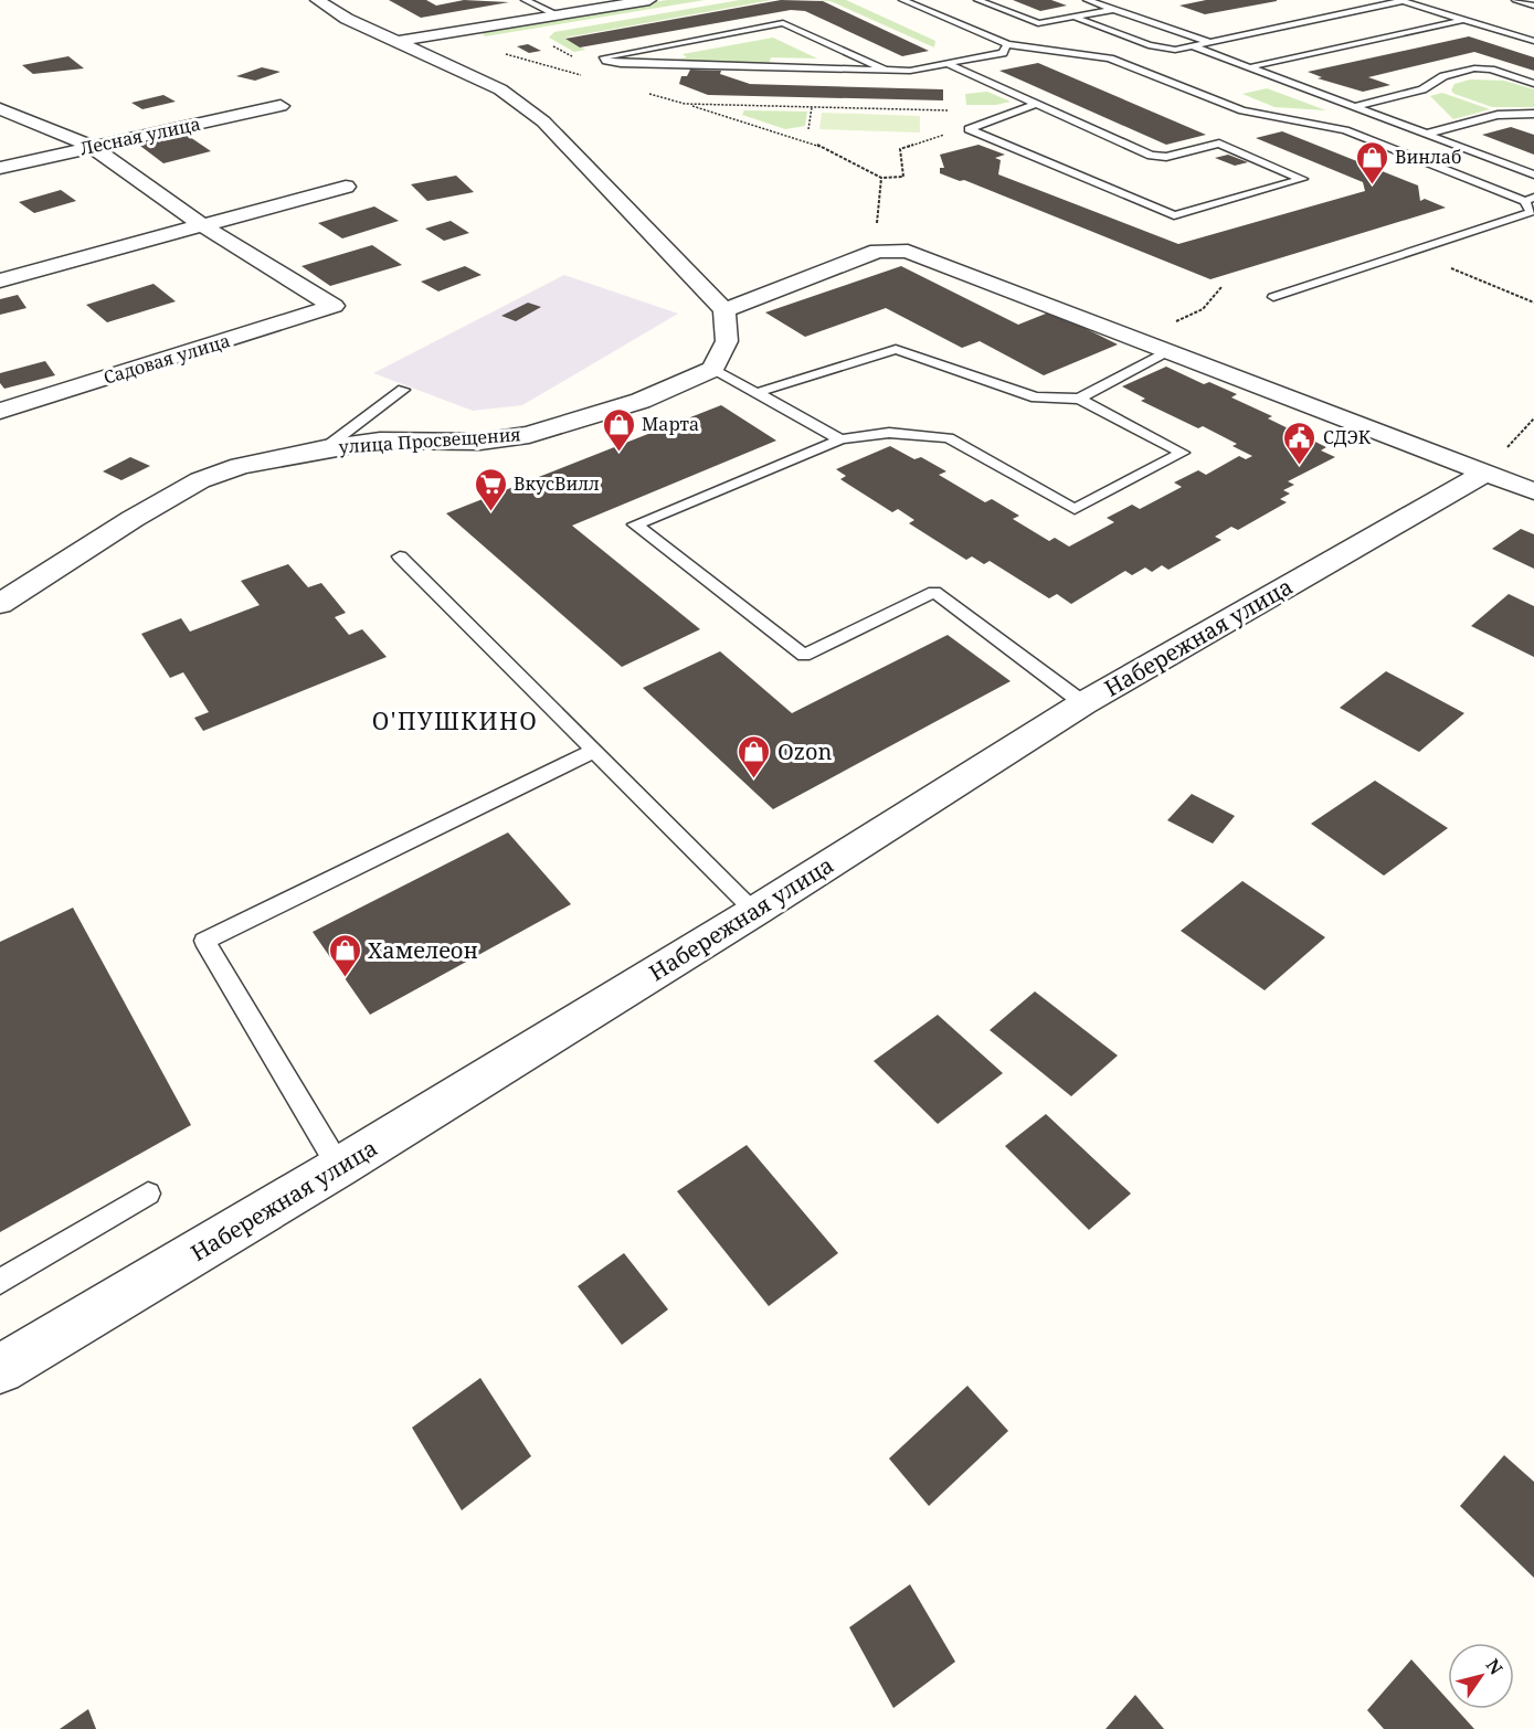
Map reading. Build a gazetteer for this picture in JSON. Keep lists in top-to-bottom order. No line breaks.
{"streets":{"street":["Лесная улица","Садовая улица","улица Просвещения","Набережная улица"]},"districts":["О'ПУШКИНО"],"places":{"shop":["Винлаб","Марта","Ozon","Хамелеон"],"public building":["СДЭК"],"supermarket":["ВкусВилл"]},"north":"top right"}
